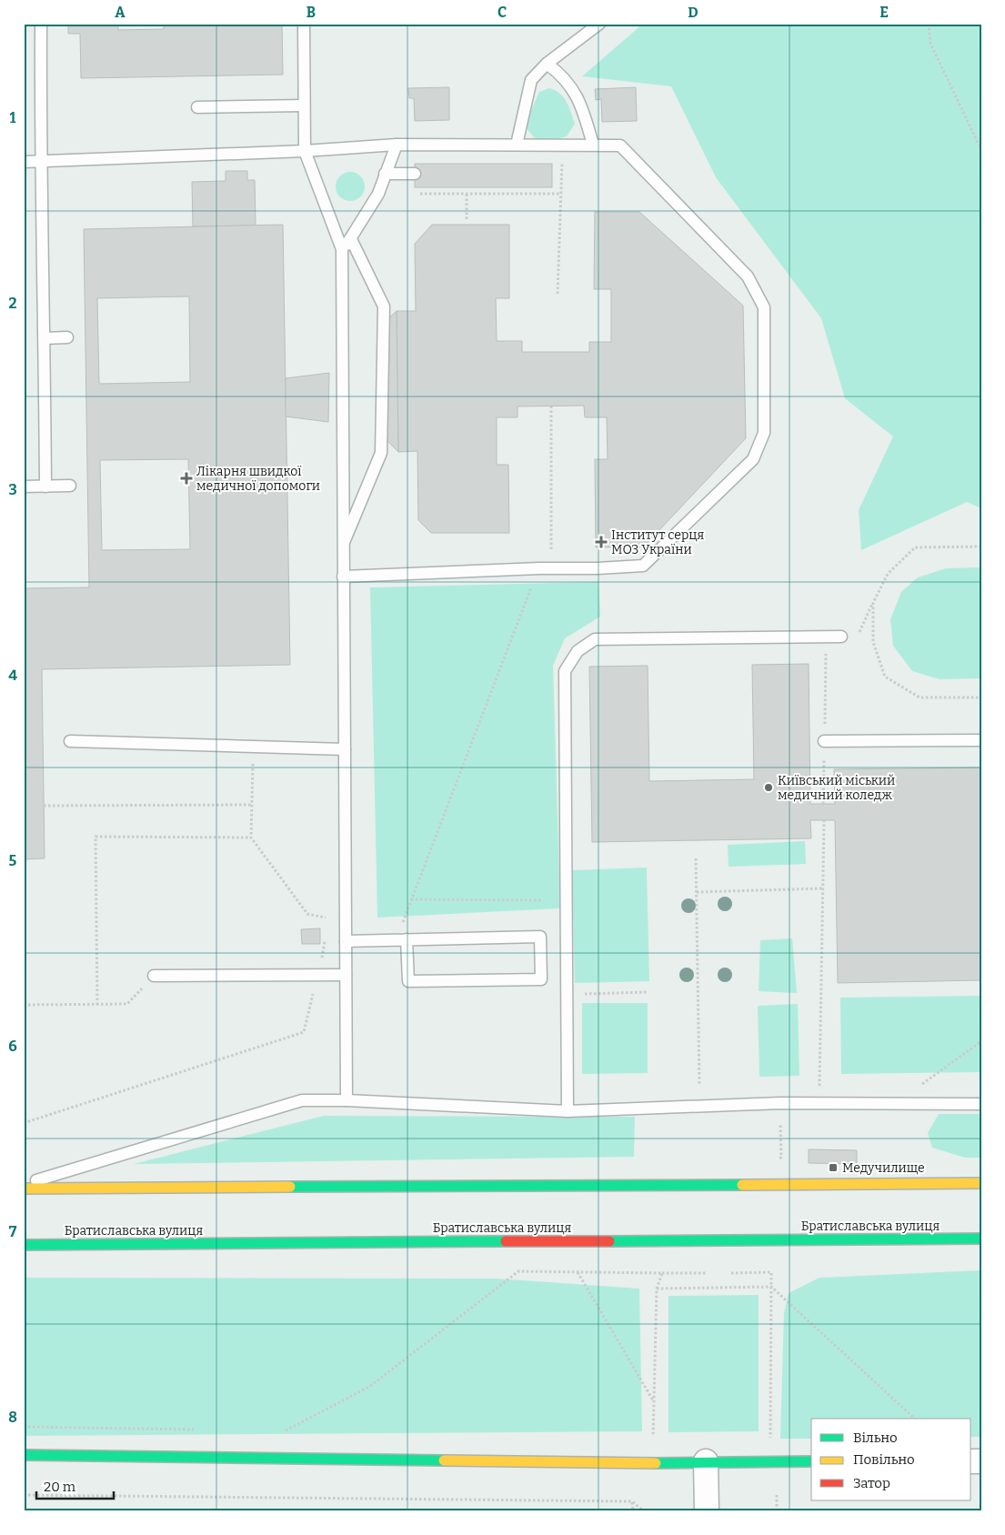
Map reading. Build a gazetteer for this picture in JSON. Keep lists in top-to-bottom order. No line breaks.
{"streets":{"main road":["Братиславська вулиця"]},"places":{"health":["Лікарня швидкої медичної допомоги","Інститут серця МОЗ України"],"other":["Київський міський медичний коледж"],"transit":["Медучилище"]},"legend":["Вільно","Повільно","Затор"],"scale_bar":"20 m","grid":{"columns":["A","B","C","D","E"],"rows":["1","2","3","4","5","6","7","8"]}}
